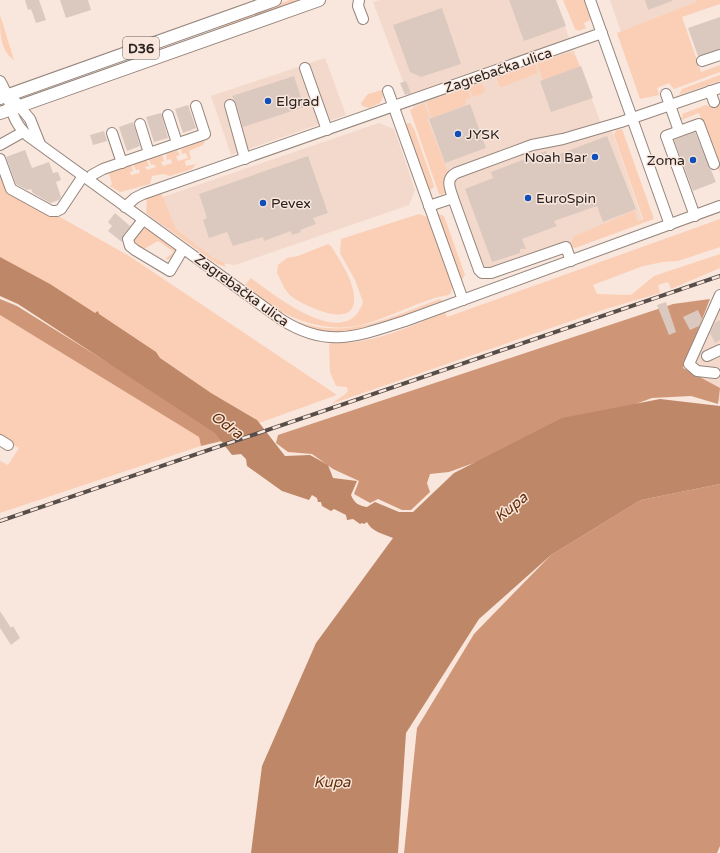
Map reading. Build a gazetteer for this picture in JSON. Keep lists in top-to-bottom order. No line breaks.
{"streets":{"main road":["D36"],"street":["Zagrebačka ulica"]},"crossings":[["D36","Zagrebačka ulica"]],"water":["Odra","Kupa"],"places":["Elgrad","JYSK","Noah Bar","Zoma","EuroSpin","Pevex"]}
